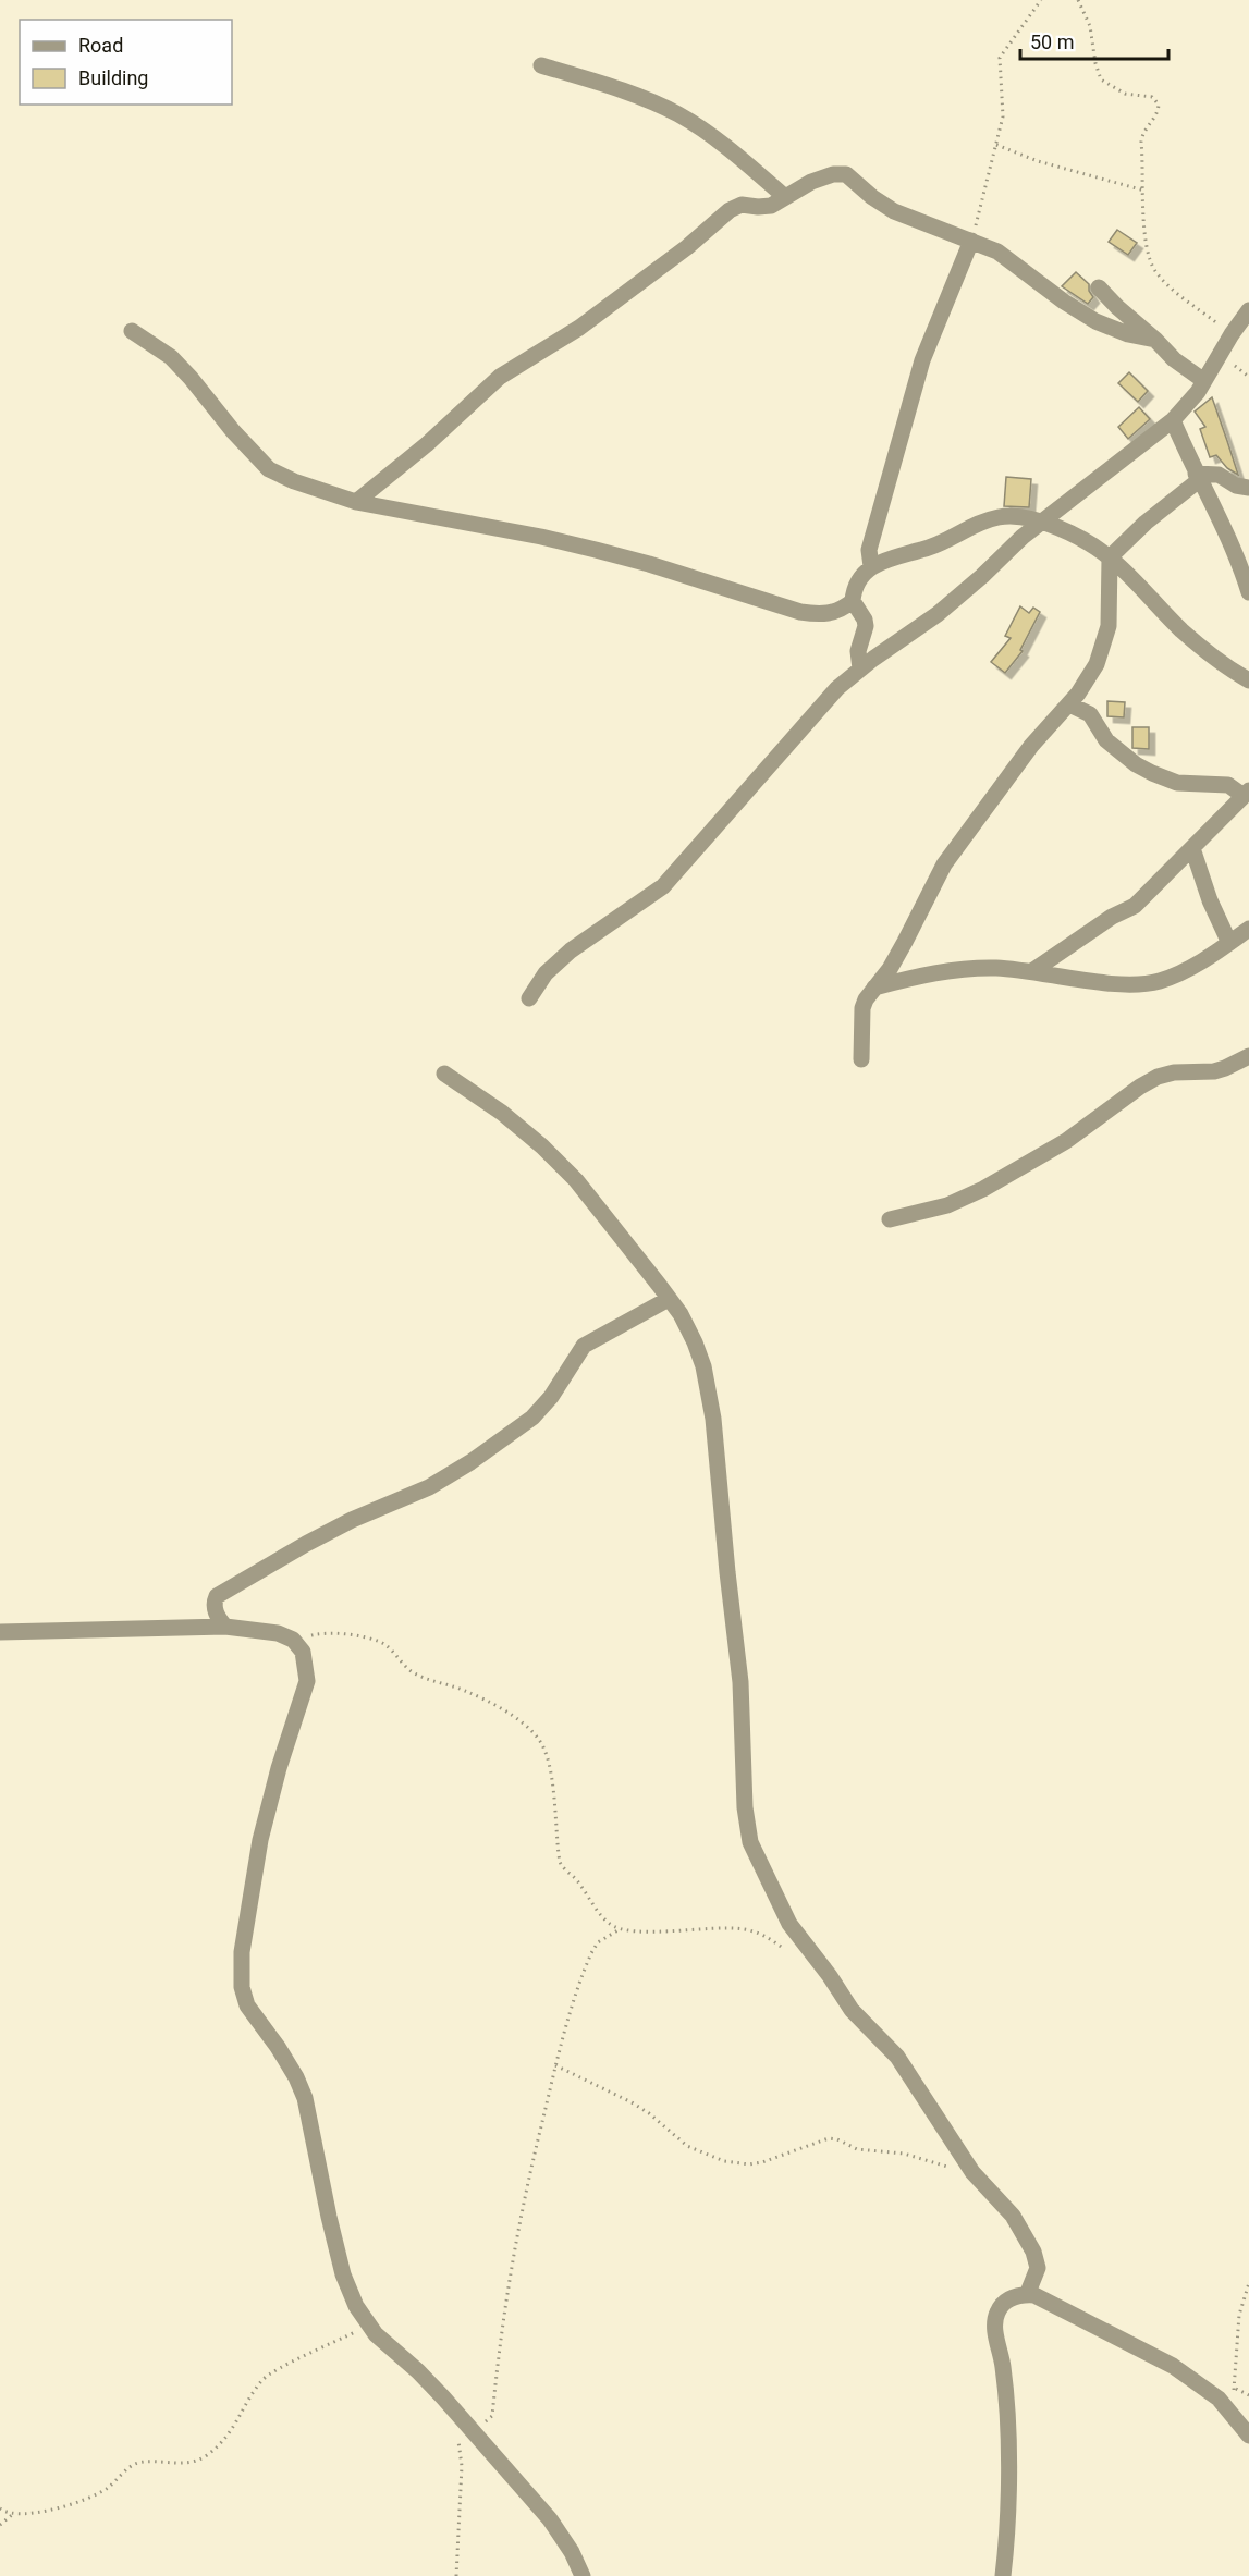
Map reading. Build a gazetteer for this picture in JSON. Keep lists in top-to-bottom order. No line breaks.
{"legend":["Road","Building"],"scale_bar":"50 m"}
